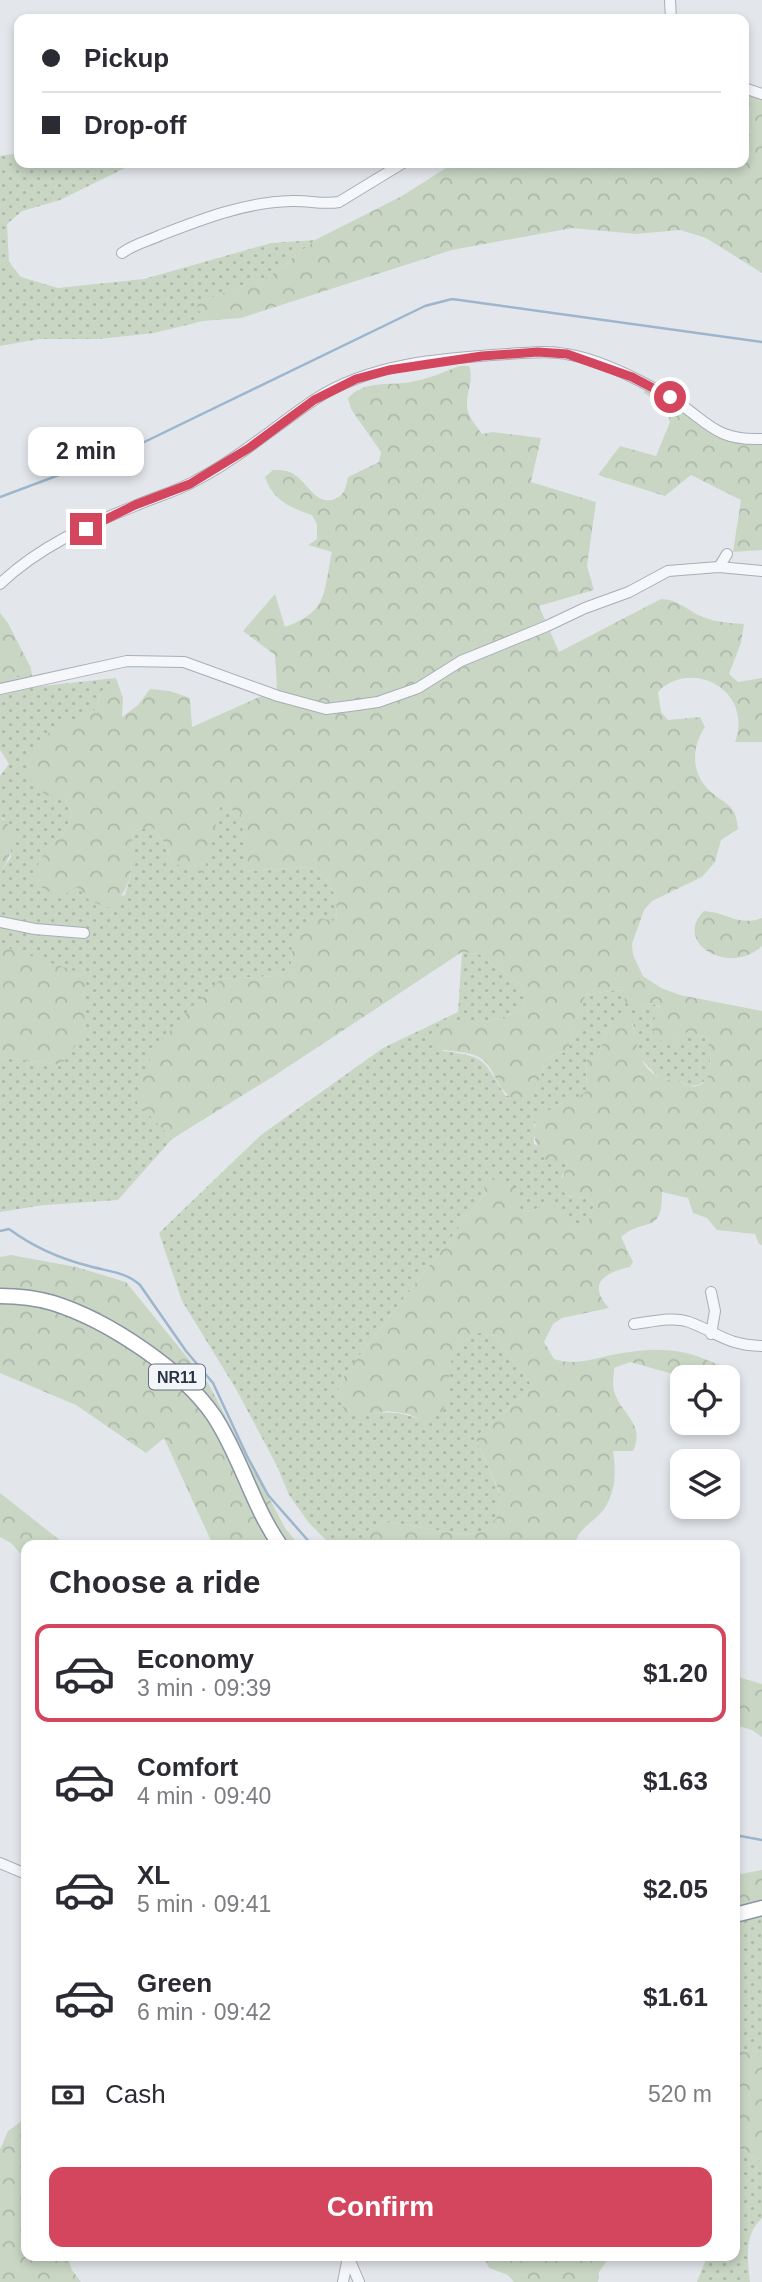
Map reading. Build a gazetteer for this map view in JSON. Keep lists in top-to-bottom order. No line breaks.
{"streets":{"highway":["NR11"]},"page":{"banner":["Pickup","Drop-off"],"bubble":"2 min","heading":"Choose a ride","list":[{"name":"Economy","note":"3 min · 09:39","value":"$1.20"},{"name":"Comfort","note":"4 min · 09:40","value":"$1.63"},{"name":"XL","note":"5 min · 09:41","value":"$2.05"},{"name":"Green","note":"6 min · 09:42","value":"$1.61"}],"pay":["Cash","520 m"],"buttons":"Confirm"}}
